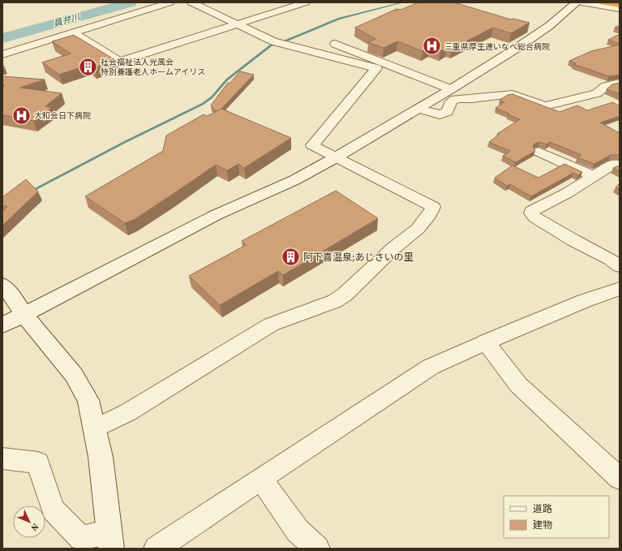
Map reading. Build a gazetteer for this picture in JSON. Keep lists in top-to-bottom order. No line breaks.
{"water":["員弁川"],"places":{"hospital":["三重県厚生連いなべ総合病院","大和会日下病院"],"building":["社会福祉法人光風会 特別養護老人ホームアイリス","阿下喜温泉;あじさいの里"]},"legend":["道路","建物"],"north":"bottom right"}
